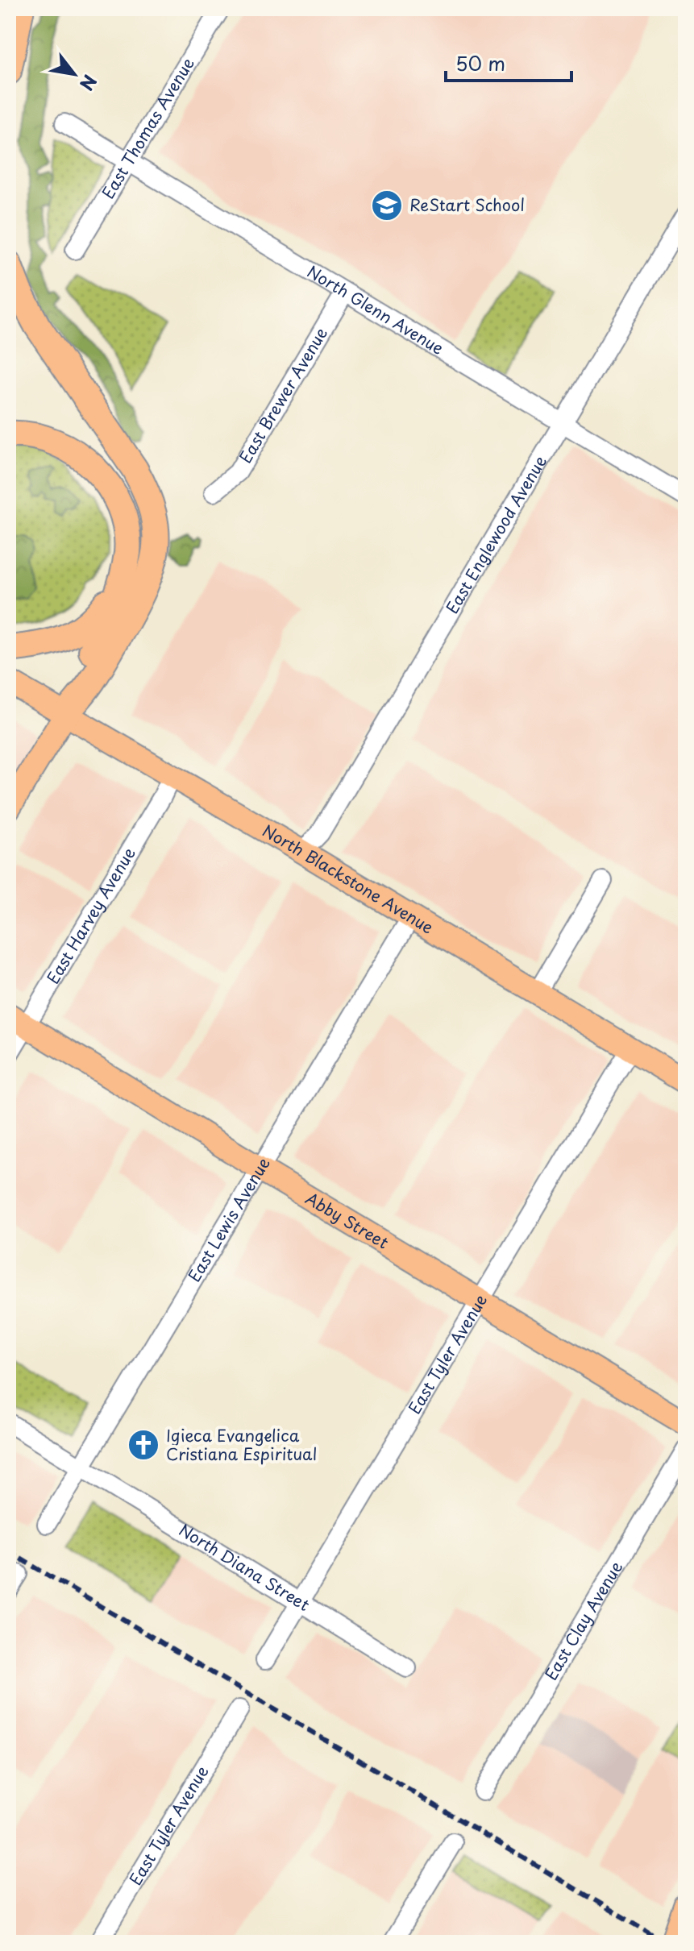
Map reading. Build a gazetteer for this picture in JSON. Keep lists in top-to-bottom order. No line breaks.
{"streets":{"main road":["North Blackstone Avenue","Abby Street"],"street":["East Thomas Avenue","North Glenn Avenue","East Brewer Avenue","East Englewood Avenue","East Harvey Avenue","East Lewis Avenue","East Tyler Avenue","North Diana Street","East Clay Avenue"]},"crossings":[["East Thomas Avenue","North Glenn Avenue"],["North Glenn Avenue","East Brewer Avenue"],["North Glenn Avenue","East Englewood Avenue"],["East Englewood Avenue","North Blackstone Avenue"],["North Blackstone Avenue","East Harvey Avenue"],["North Blackstone Avenue","East Lewis Avenue"],["North Blackstone Avenue","East Tyler Avenue"],["East Harvey Avenue","Abby Street"],["East Lewis Avenue","Abby Street"],["East Lewis Avenue","North Diana Street"],["Abby Street","East Tyler Avenue"],["East Tyler Avenue","North Diana Street"]],"places":{"school or university":["ReStart School"],"church":["Igieca Evangelica Cristiana Espiritual"]},"scale_bar":"50 m","north":"bottom right"}
